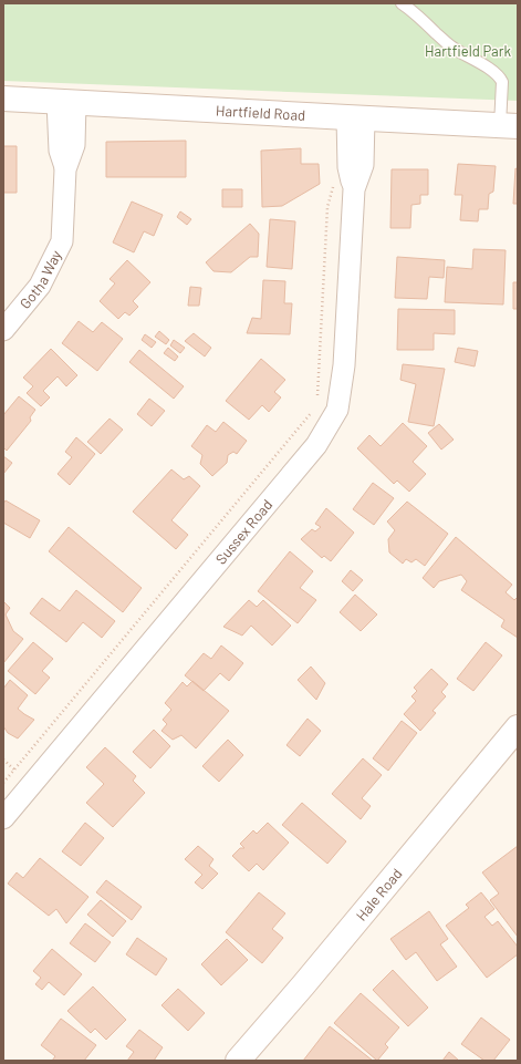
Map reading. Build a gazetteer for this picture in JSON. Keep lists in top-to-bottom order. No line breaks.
{"streets":{"street":["Hartfield Road","Gotha Way","Sussex Road","Hale Road"]},"crossings":[["Hartfield Road","Gotha Way"],["Hartfield Road","Sussex Road"]],"parks":["Hartfield Park"]}
